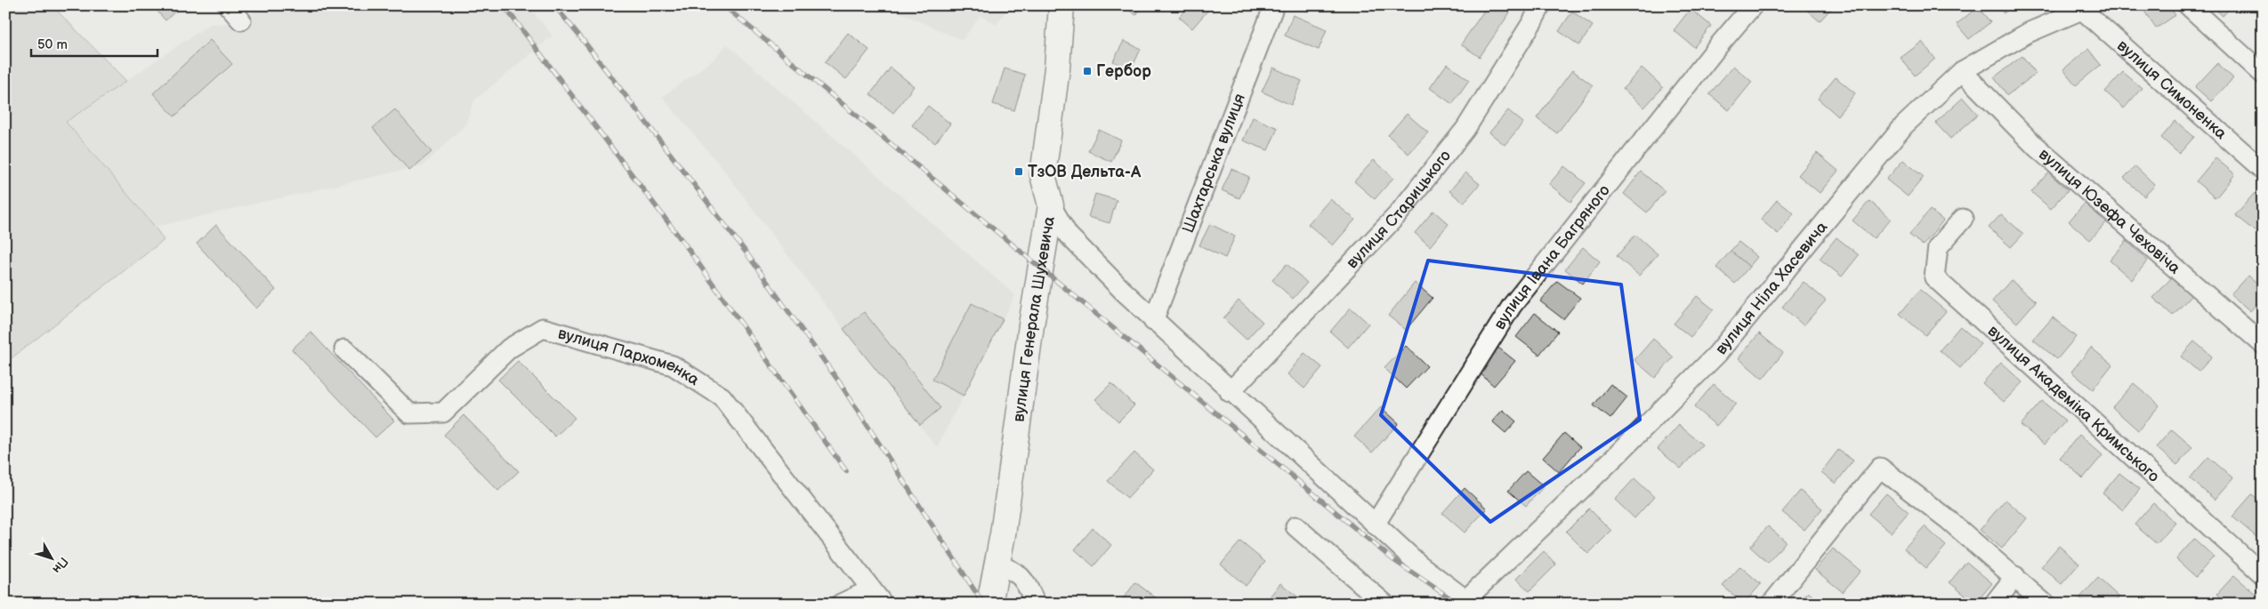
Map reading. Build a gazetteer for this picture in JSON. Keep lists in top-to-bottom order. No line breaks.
{"streets":{"street":["вулиця Симоненка","Шахтарська вулиця","вулиця Старицького","вулиця Юзефа Чеховіча","вулиця Івана Багряного","вулиця Ніла Хасевича","вулиця Генерала Шухевича","вулиця Пархоменка","вулиця Академіка Кримського"]},"crossings":[["вулиця Симоненка","вулиця Ніла Хасевича"],["вулиця Юзефа Чеховіча","вулиця Ніла Хасевича"]],"places":{"transit":["Гербор","ТзОВ Дельта-А"]},"scale_bar":"50 m","north":"bottom right"}
